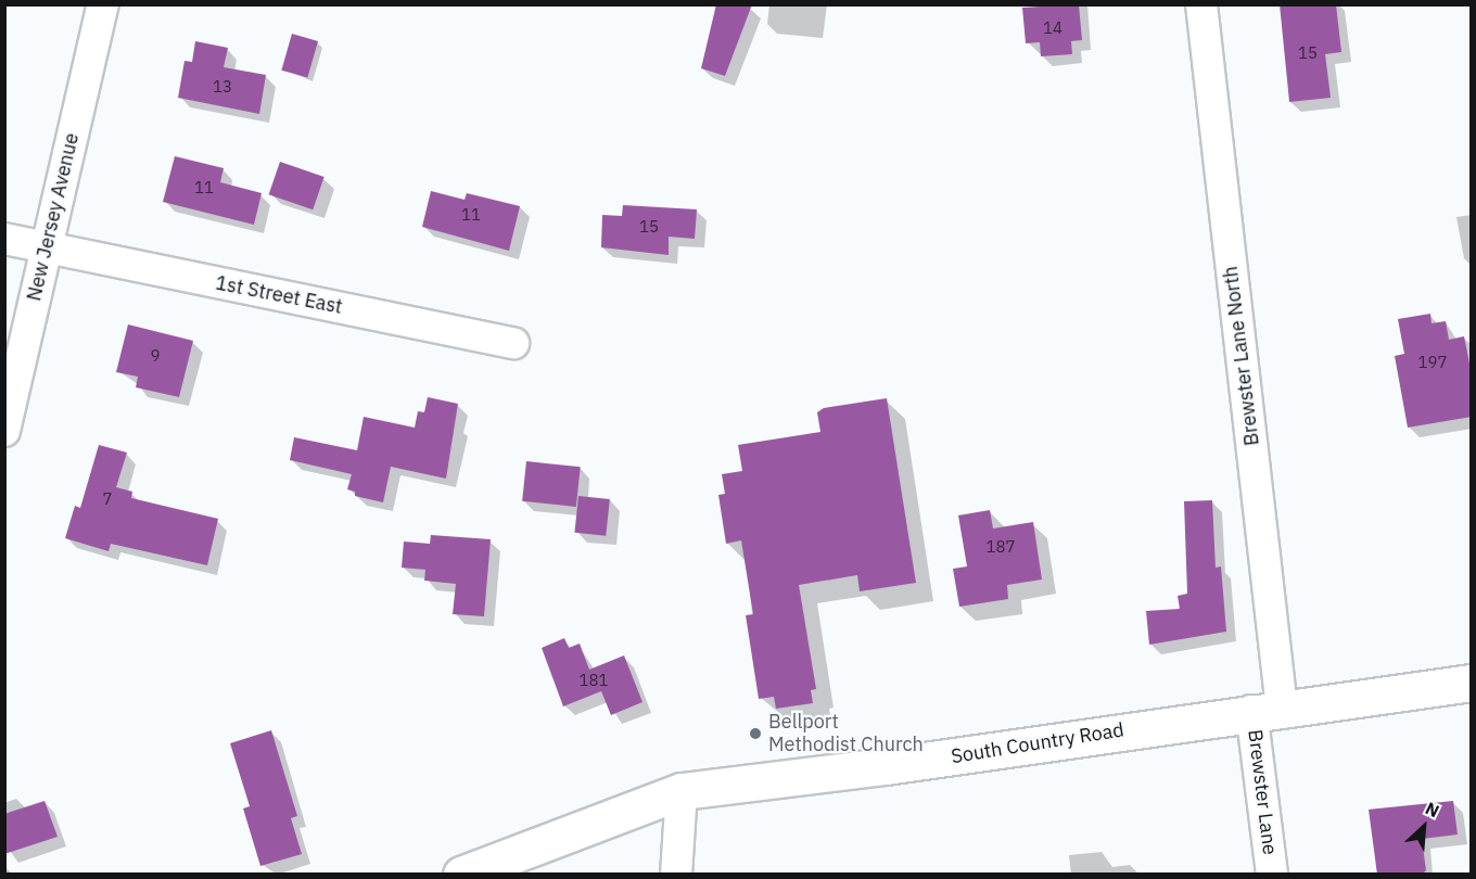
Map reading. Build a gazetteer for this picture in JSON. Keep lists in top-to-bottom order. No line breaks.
{"streets":{"main road":["South Country Road"],"street":["New Jersey Avenue","1st Street East","Brewster Lane North","Brewster Lane"]},"crossings":[["New Jersey Avenue","1st Street East"],["Brewster Lane North","South Country Road"],["Brewster Lane North","Brewster Lane"],["South Country Road","Brewster Lane"]],"places":["Bellport Methodist Church"],"house_numbers":["14","15","13","11","11","15","9","197","7","187","181"],"north":"top right"}
